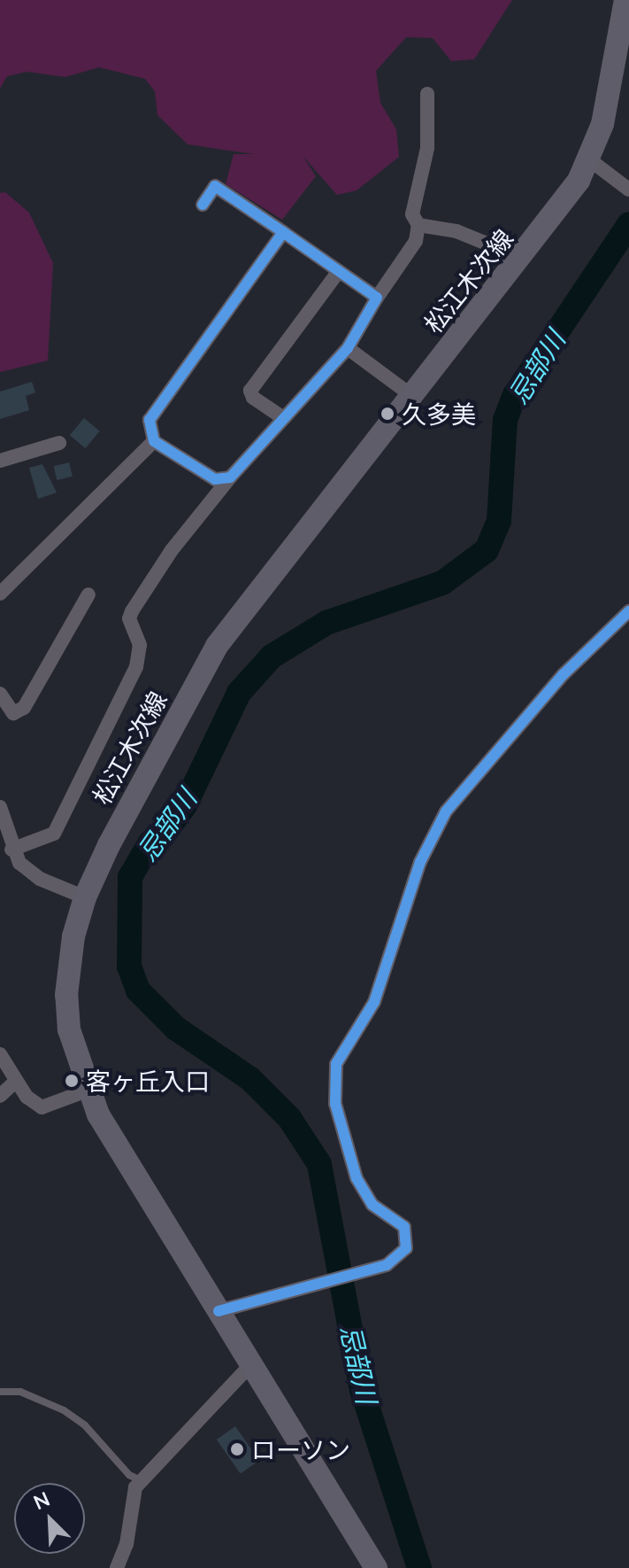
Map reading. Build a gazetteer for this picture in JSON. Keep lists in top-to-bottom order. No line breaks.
{"streets":{"main road":["松江木次線"]},"water":["忌部川"],"places":["久多美","客ヶ丘入口","ローソン"],"north":"top left"}
